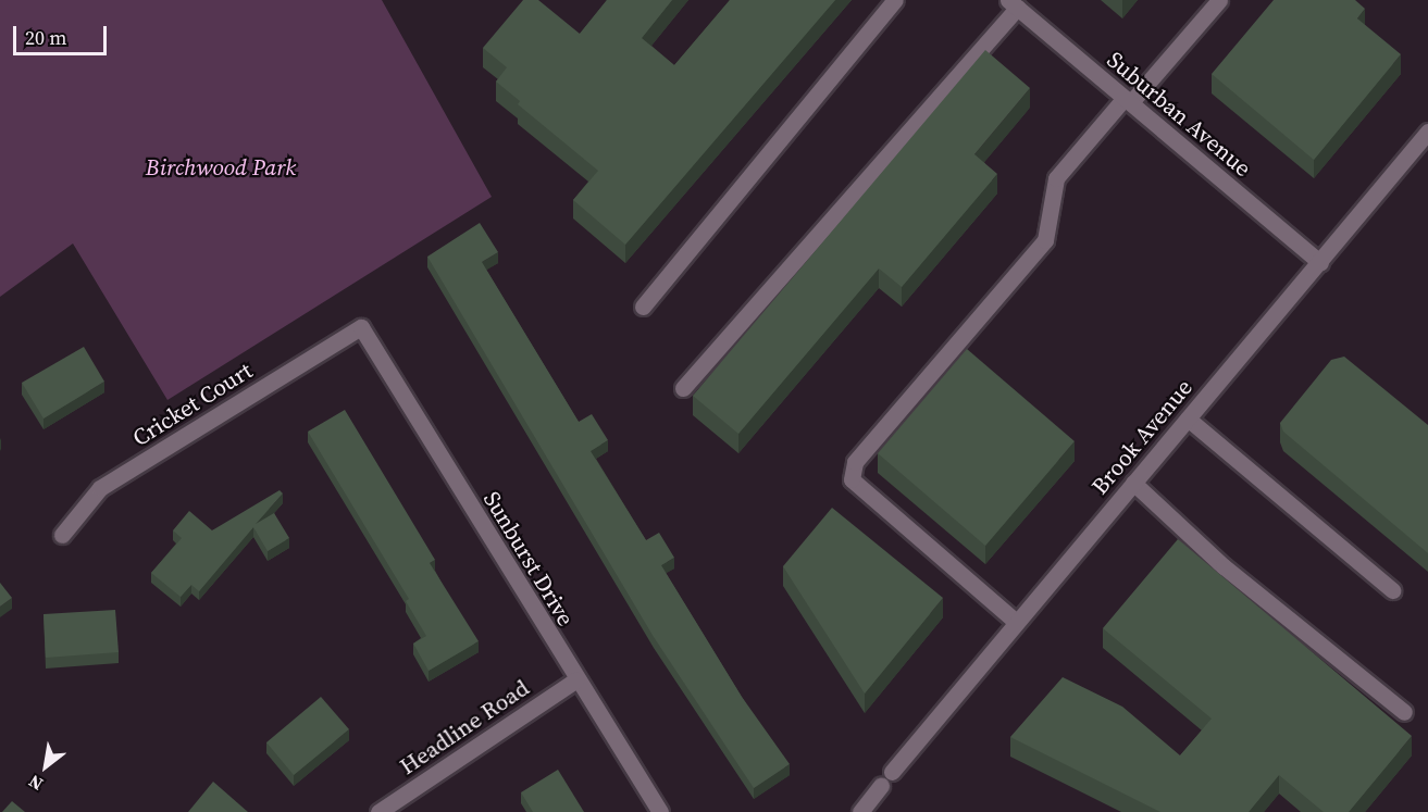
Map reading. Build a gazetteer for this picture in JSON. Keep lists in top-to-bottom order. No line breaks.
{"streets":{"street":["Suburban Avenue","Cricket Court","Brook Avenue","Sunburst Drive","Headline Road"]},"crossings":[["Suburban Avenue","Brook Avenue"],["Cricket Court","Sunburst Drive"],["Sunburst Drive","Headline Road"]],"parks":["Birchwood Park"],"scale_bar":"20 m","north":"bottom left"}
